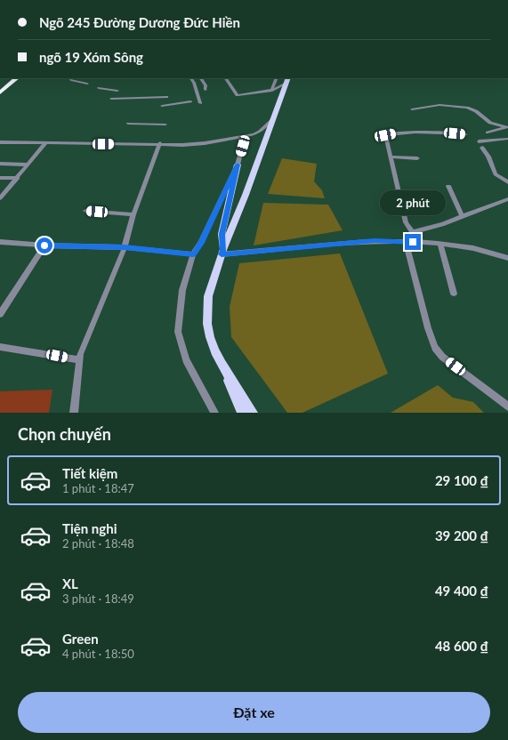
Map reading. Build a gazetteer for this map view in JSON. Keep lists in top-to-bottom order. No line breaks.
{"page":{"banner":["Ngõ 245 Đường Dương Đức Hiền","ngõ 19 Xóm Sông"],"bubble":"2 phút","heading":"Chọn chuyến","list":[{"name":"Tiết kiệm","note":"1 phút · 18:47","value":"29 100 ₫"},{"name":"Tiện nghi","note":"2 phút · 18:48","value":"39 200 ₫"},{"name":"XL","note":"3 phút · 18:49","value":"49 400 ₫"},{"name":"Green","note":"4 phút · 18:50","value":"48 600 ₫"}],"buttons":"Đặt xe"}}
